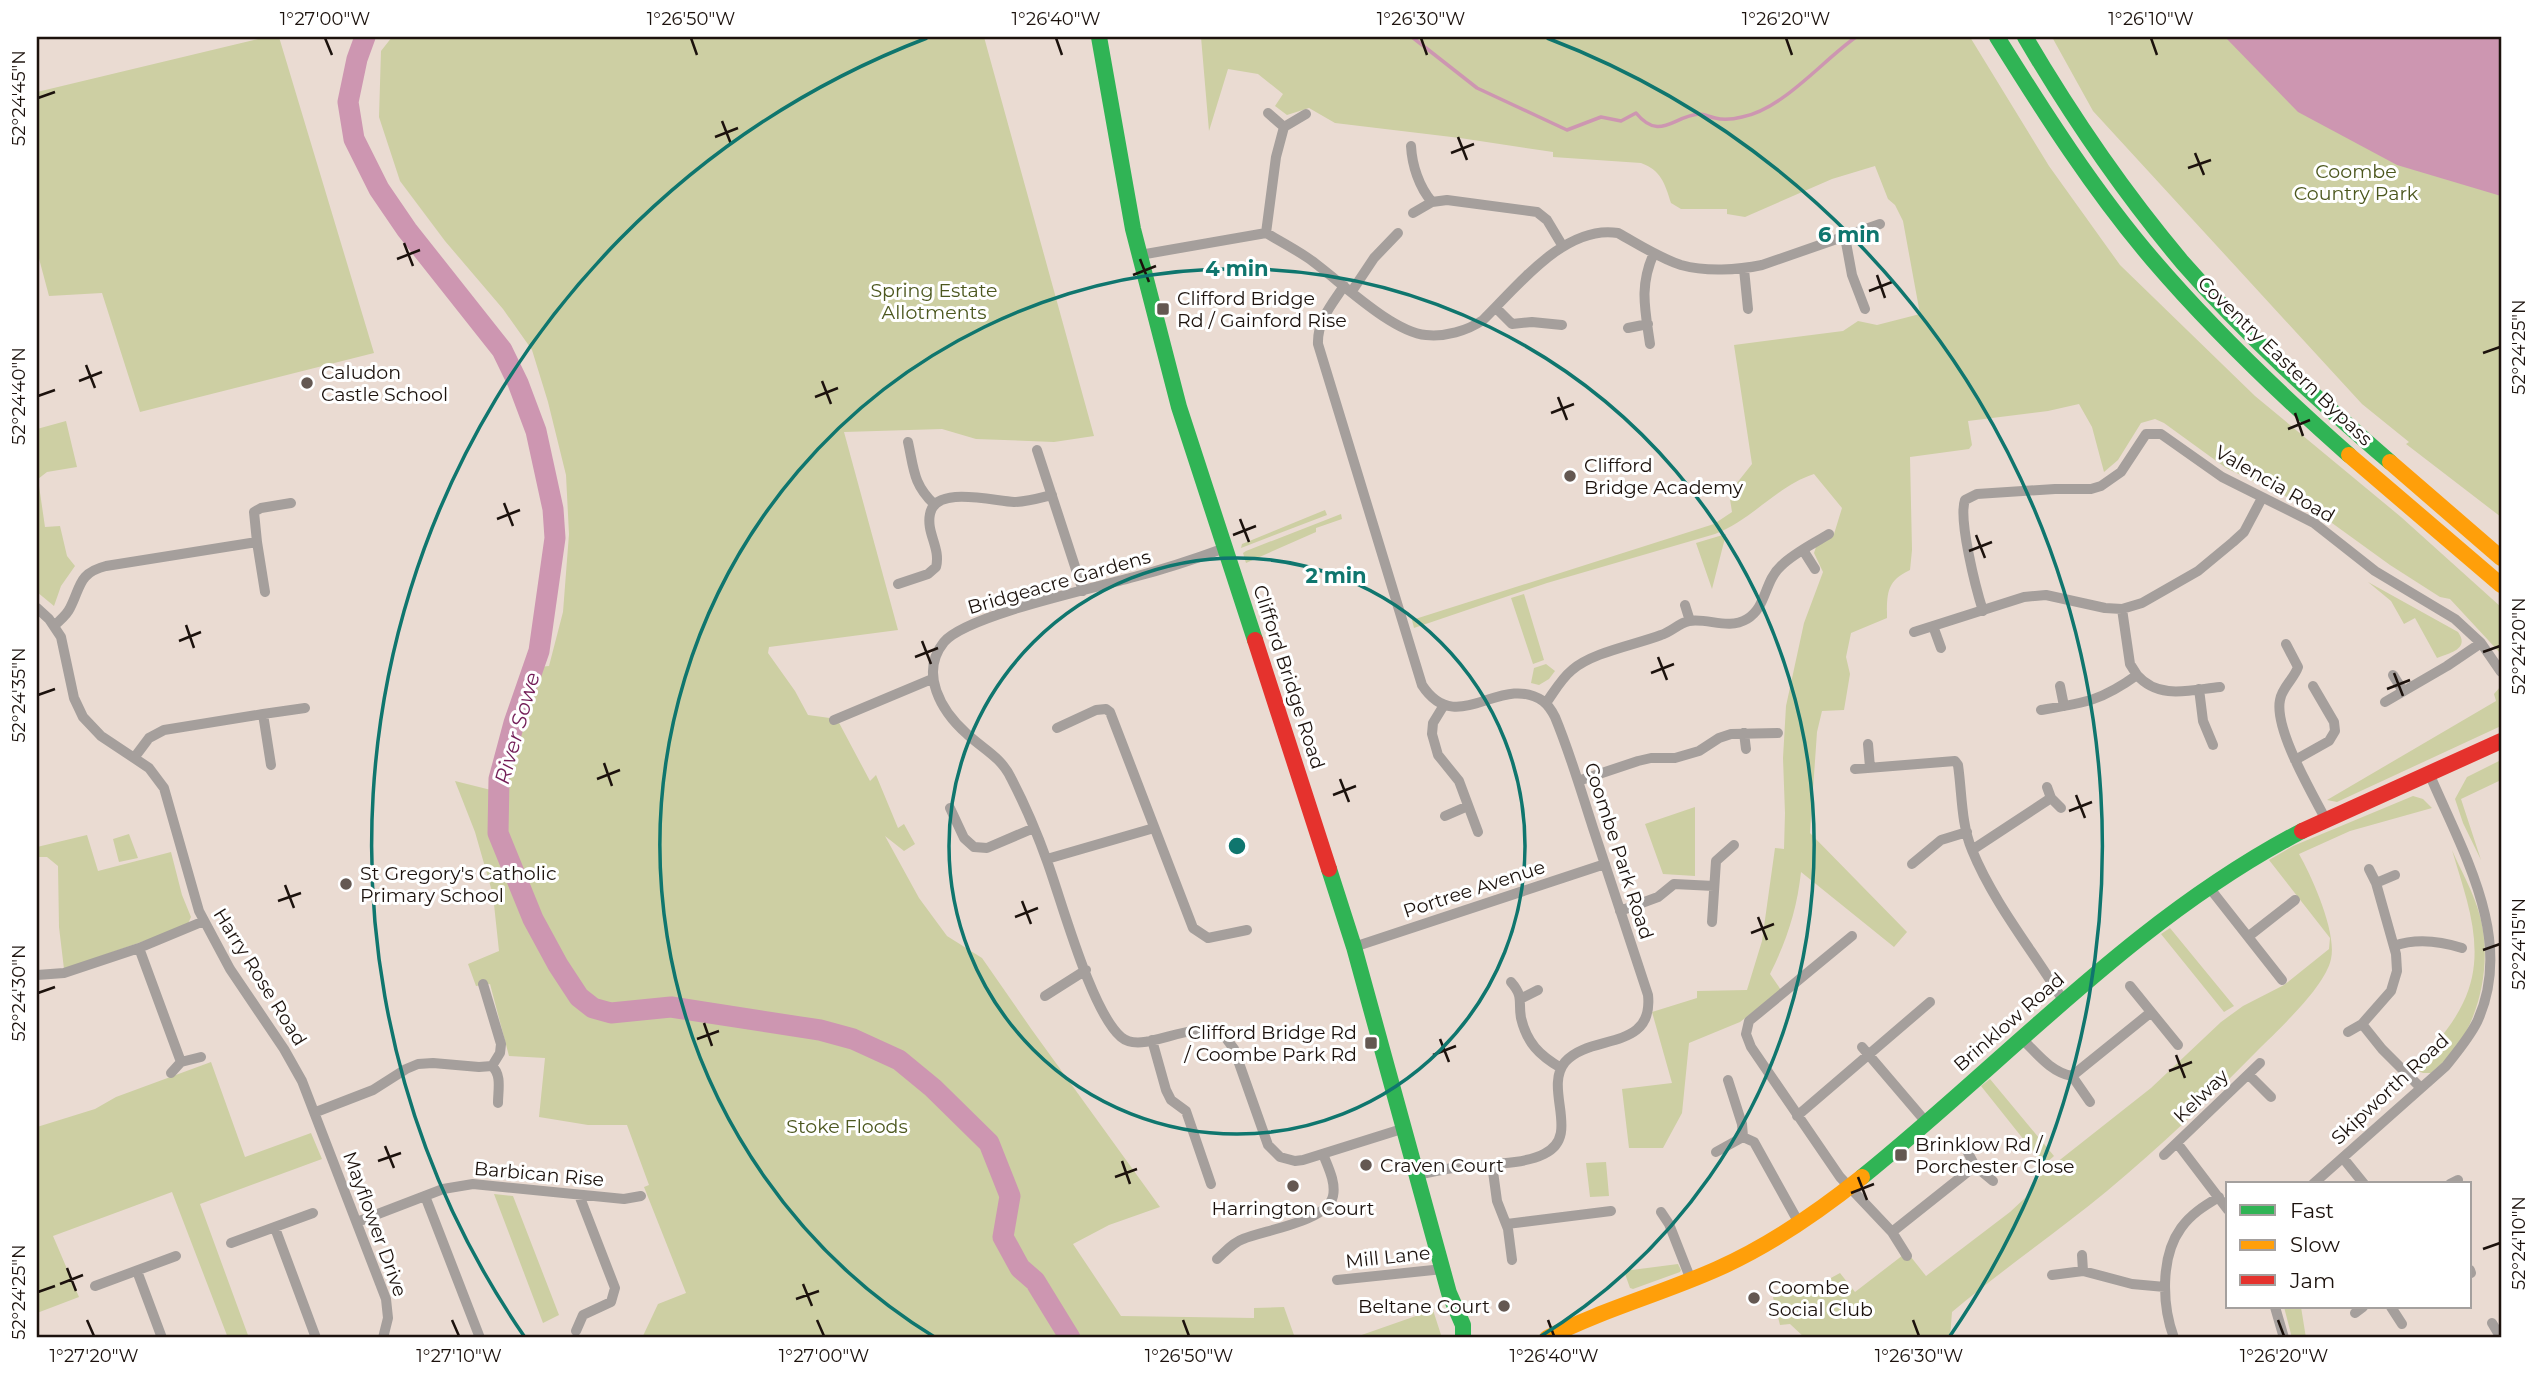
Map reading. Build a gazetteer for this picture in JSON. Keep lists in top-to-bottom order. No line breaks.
{"streets":{"main road":["Coventry Eastern Bypass","Clifford Bridge Road","Brinklow Road"],"street":["Valencia Road","Bridgeacre Gardens","Coombe Park Road","Portree Avenue","Harry Rose Road","Skipworth Road","Kelway","Barbican Rise","Mayflower Drive","Mill Lane"]},"crossings":[["Bridgeacre Gardens","Clifford Bridge Road"],["Clifford Bridge Road","Portree Avenue"],["Clifford Bridge Road","Mill Lane"],["Coombe Park Road","Portree Avenue"],["Harry Rose Road","Mayflower Drive"],["Brinklow Road","Skipworth Road"],["Barbican Rise","Mayflower Drive"]],"water":["River Sowe"],"parks":["Coombe Country Park","Spring Estate Allotments","Stoke Floods"],"places":{"transit":["Clifford Bridge Rd / Gainford Rise","Clifford Bridge Rd / Coombe Park Rd","Brinklow Rd / Porchester Close"],"other":["Caludon Castle School","Clifford Bridge Academy","St Gregory's Catholic Primary School","Craven Court","Harrington Court","Coombe Social Club","Beltane Court"]},"legend":["Fast","Slow","Jam"],"coordinates":["1°27'00\"W","1°26'50\"W","1°26'40\"W","1°26'30\"W","1°26'20\"W","1°26'10\"W","52°24'45\"N","52°24'25\"N","52°24'40\"N","52°24'20\"N","52°24'35\"N","52°24'15\"N","52°24'30\"N","52°24'10\"N","1°27'20\"W","1°27'10\"W"],"rings":["6 min","4 min","2 min"]}
